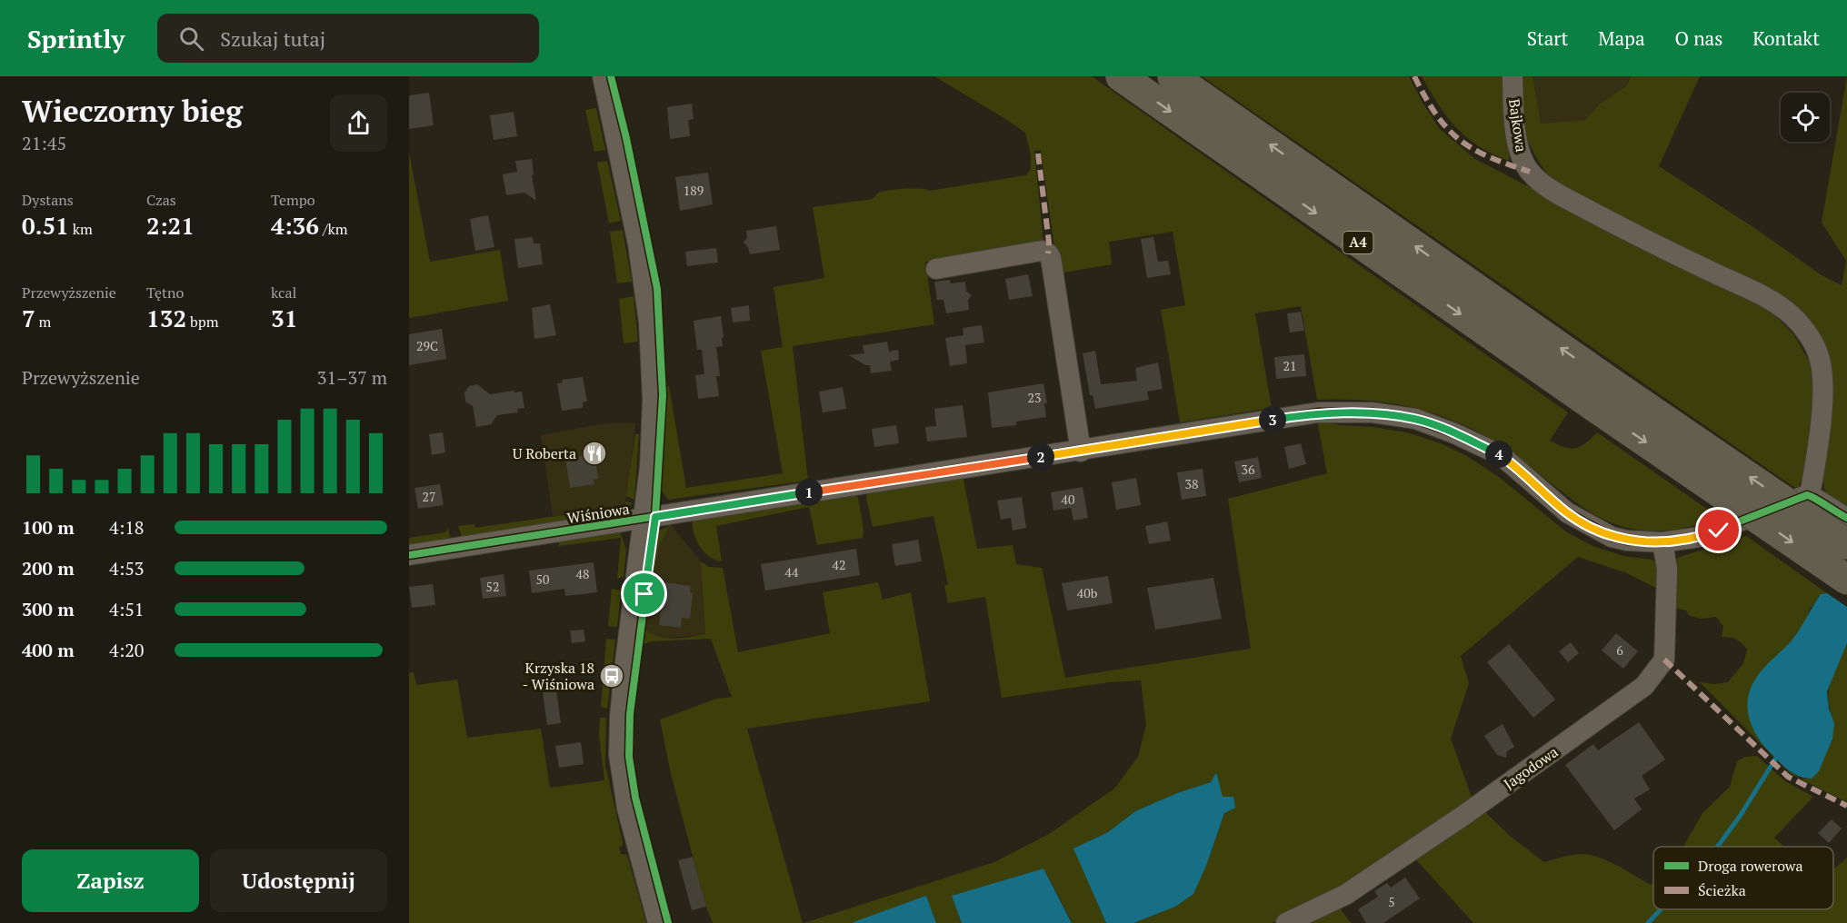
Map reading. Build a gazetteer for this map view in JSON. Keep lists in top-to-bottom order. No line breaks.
{"streets":{"highway":["A4"],"street":["Bajkowa","Wiśniowa","Jagodowa"]},"crossings":[["Bajkowa","Wiśniowa"],["Wiśniowa","Jagodowa"]],"places":{"restaurant":["U Roberta"],"bus stop":["Krzyska 18 - Wiśniowa"]},"house_numbers":["189","29C","21","23","36","38","27","40","42","44","48","50","52","40b","6","5"],"legend":["Droga rowerowa","Ścieżka"],"page":{"header":"Sprintly","search":"Szukaj tutaj","nav":["Start","Mapa","O nas","Kontakt"],"heading":["Wieczorny bieg","21:45"],"stats":[["Dystans","0.51 km"],["Czas","2:21"],["Tempo","4:36 /km"],["Przewyższenie","7 m"],["Tętno","132 bpm"],["kcal","31"]],"chart":["Przewyższenie","31–37 m"],"pins":["3","4","2","1"],"list":[{"name":"100 m","note":"4:18"},{"name":"200 m","note":"4:53"},{"name":"300 m","note":"4:51"},{"name":"400 m","note":"4:20"}],"buttons":["Zapisz","Udostępnij"]}}
